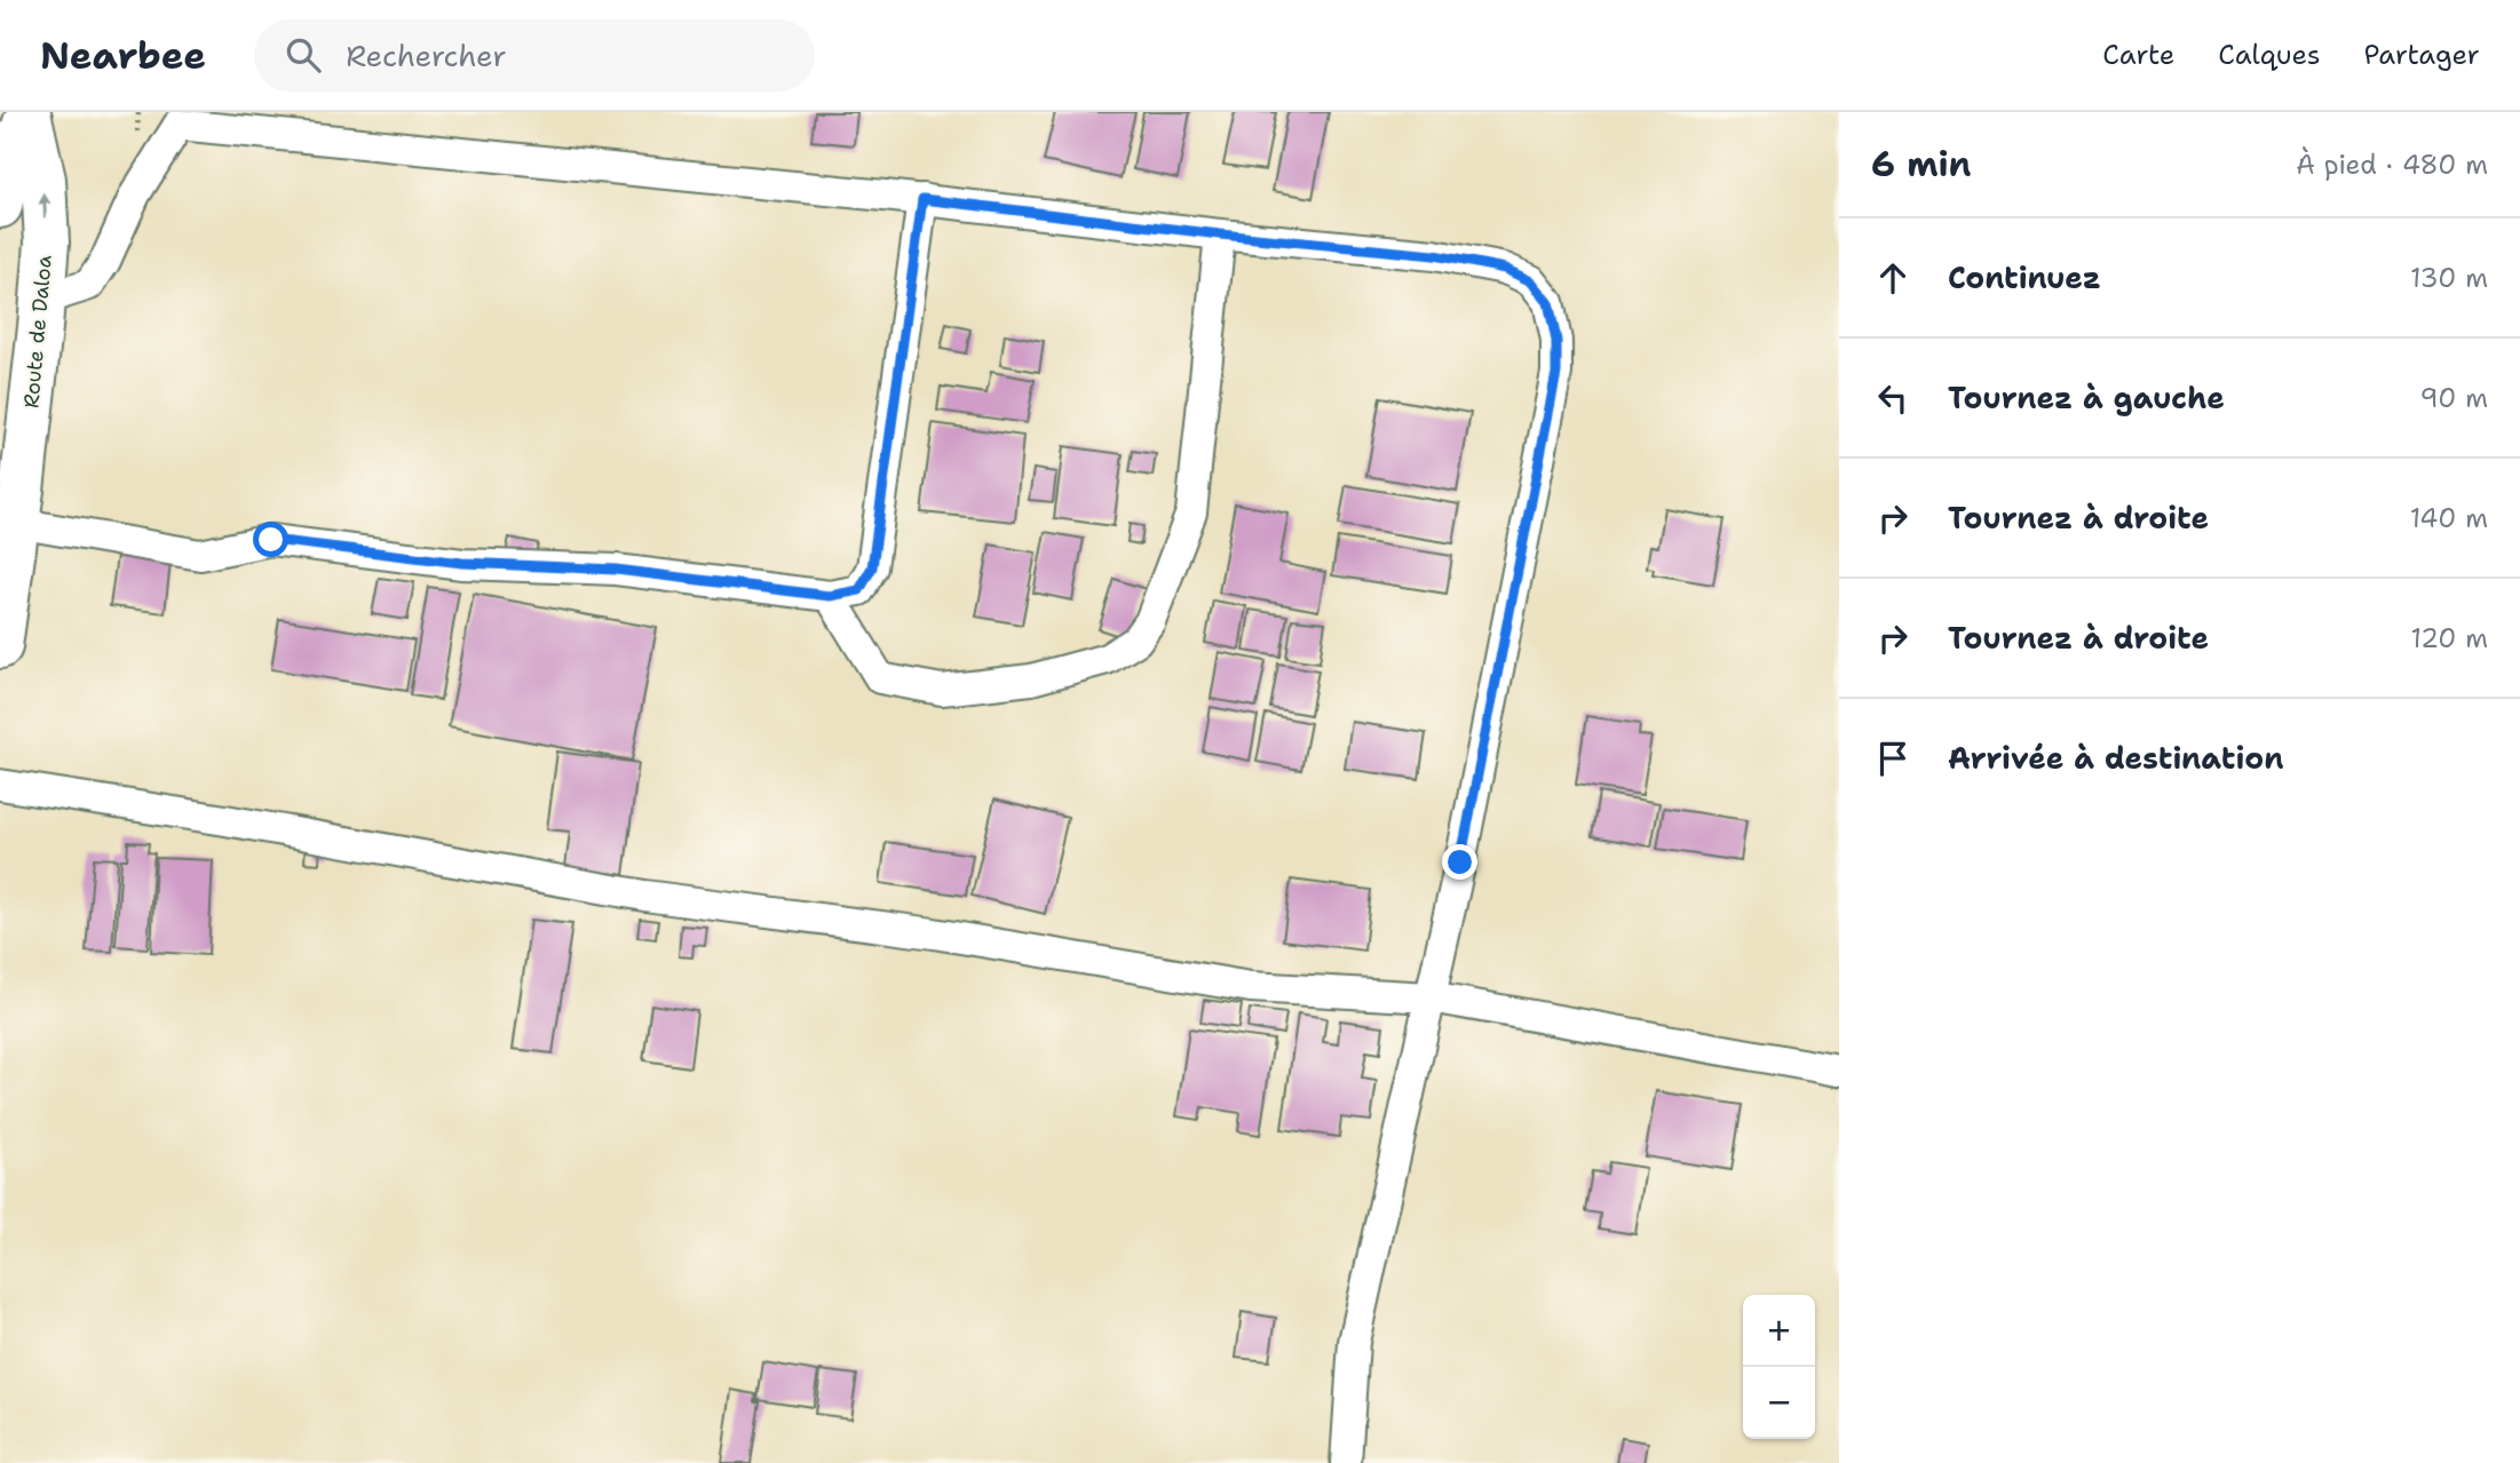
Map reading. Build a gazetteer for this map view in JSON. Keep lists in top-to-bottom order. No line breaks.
{"streets":{"highway":["Route de Daloa"]},"page":{"header":"Nearbee","search":"Rechercher","nav":["Carte","Calques","Partager"],"heading":["6 min","À pied · 480 m"],"list":[["Continuez","130 m"],["Tournez à gauche","90 m"],["Tournez à droite","140 m"],["Tournez à droite","120 m"],"Arrivée à destination"],"map_buttons":["+","−"]}}
